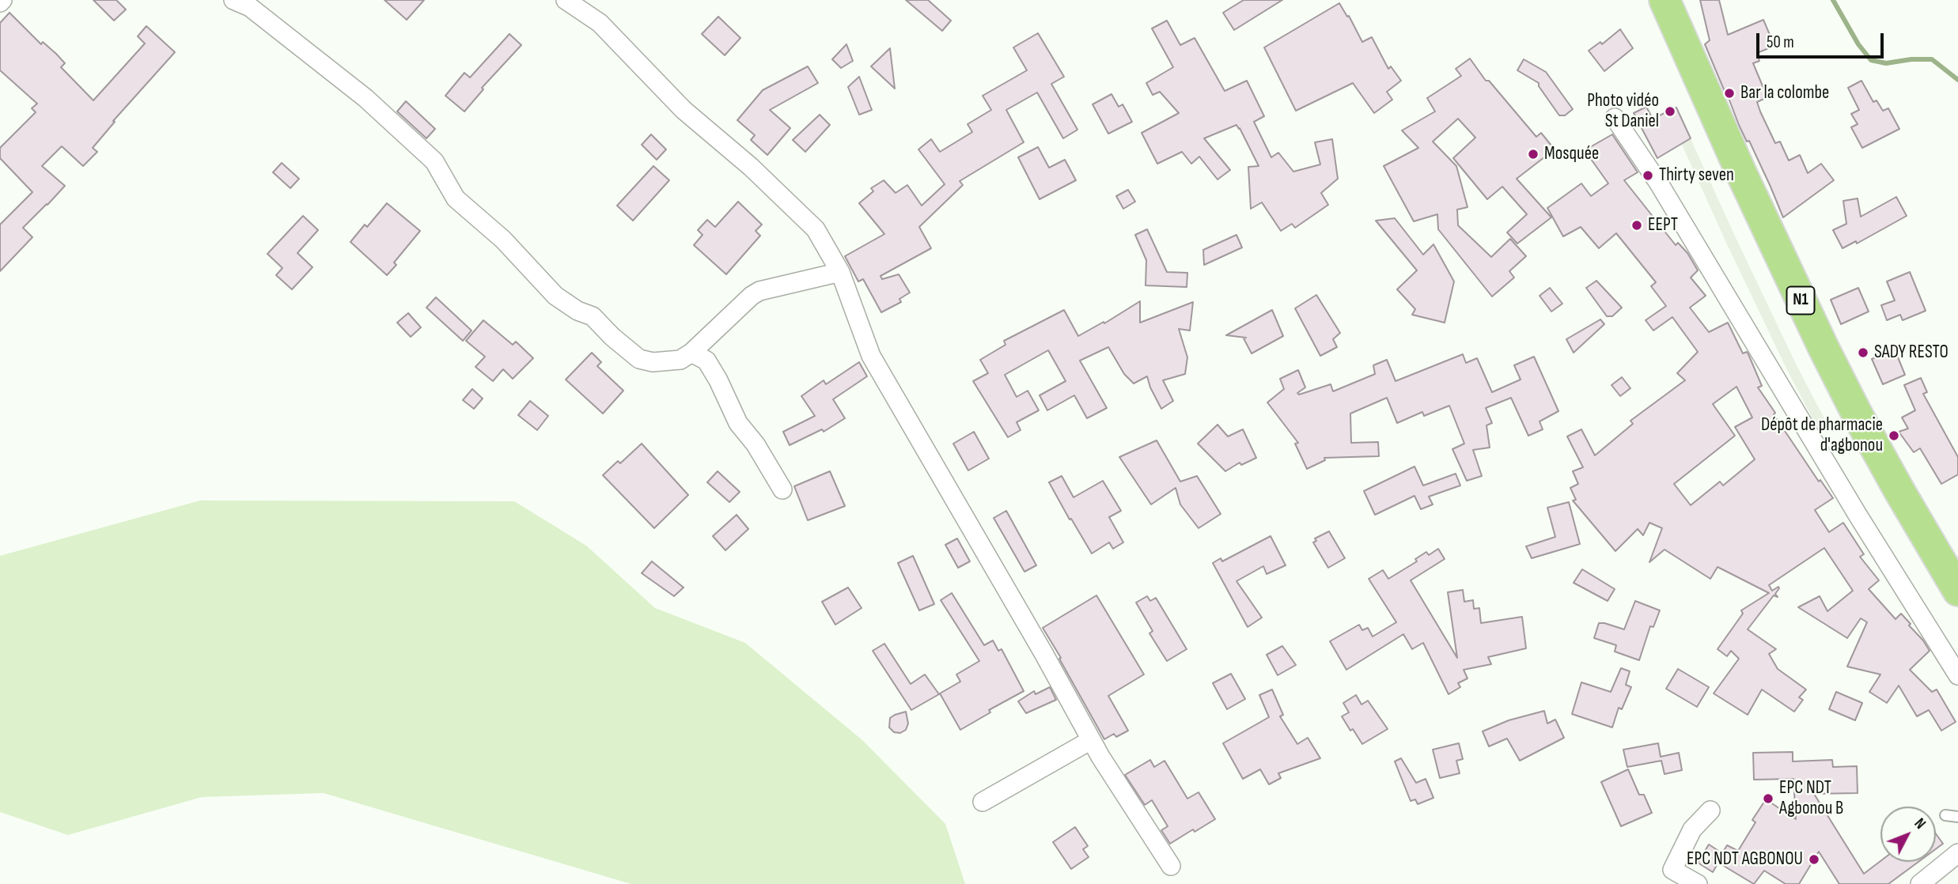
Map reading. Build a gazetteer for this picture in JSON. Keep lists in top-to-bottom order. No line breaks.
{"streets":{"highway":["N1"]},"places":["Bar la colombe","Photo vidéo St Daniel","Mosquée","Thirty seven","EEPT","SADY RESTO","Dépôt de pharmacie d'agbonou","EPC NDT Agbonou B","EPC NDT AGBONOU"],"scale_bar":"50 m","north":"top right"}
